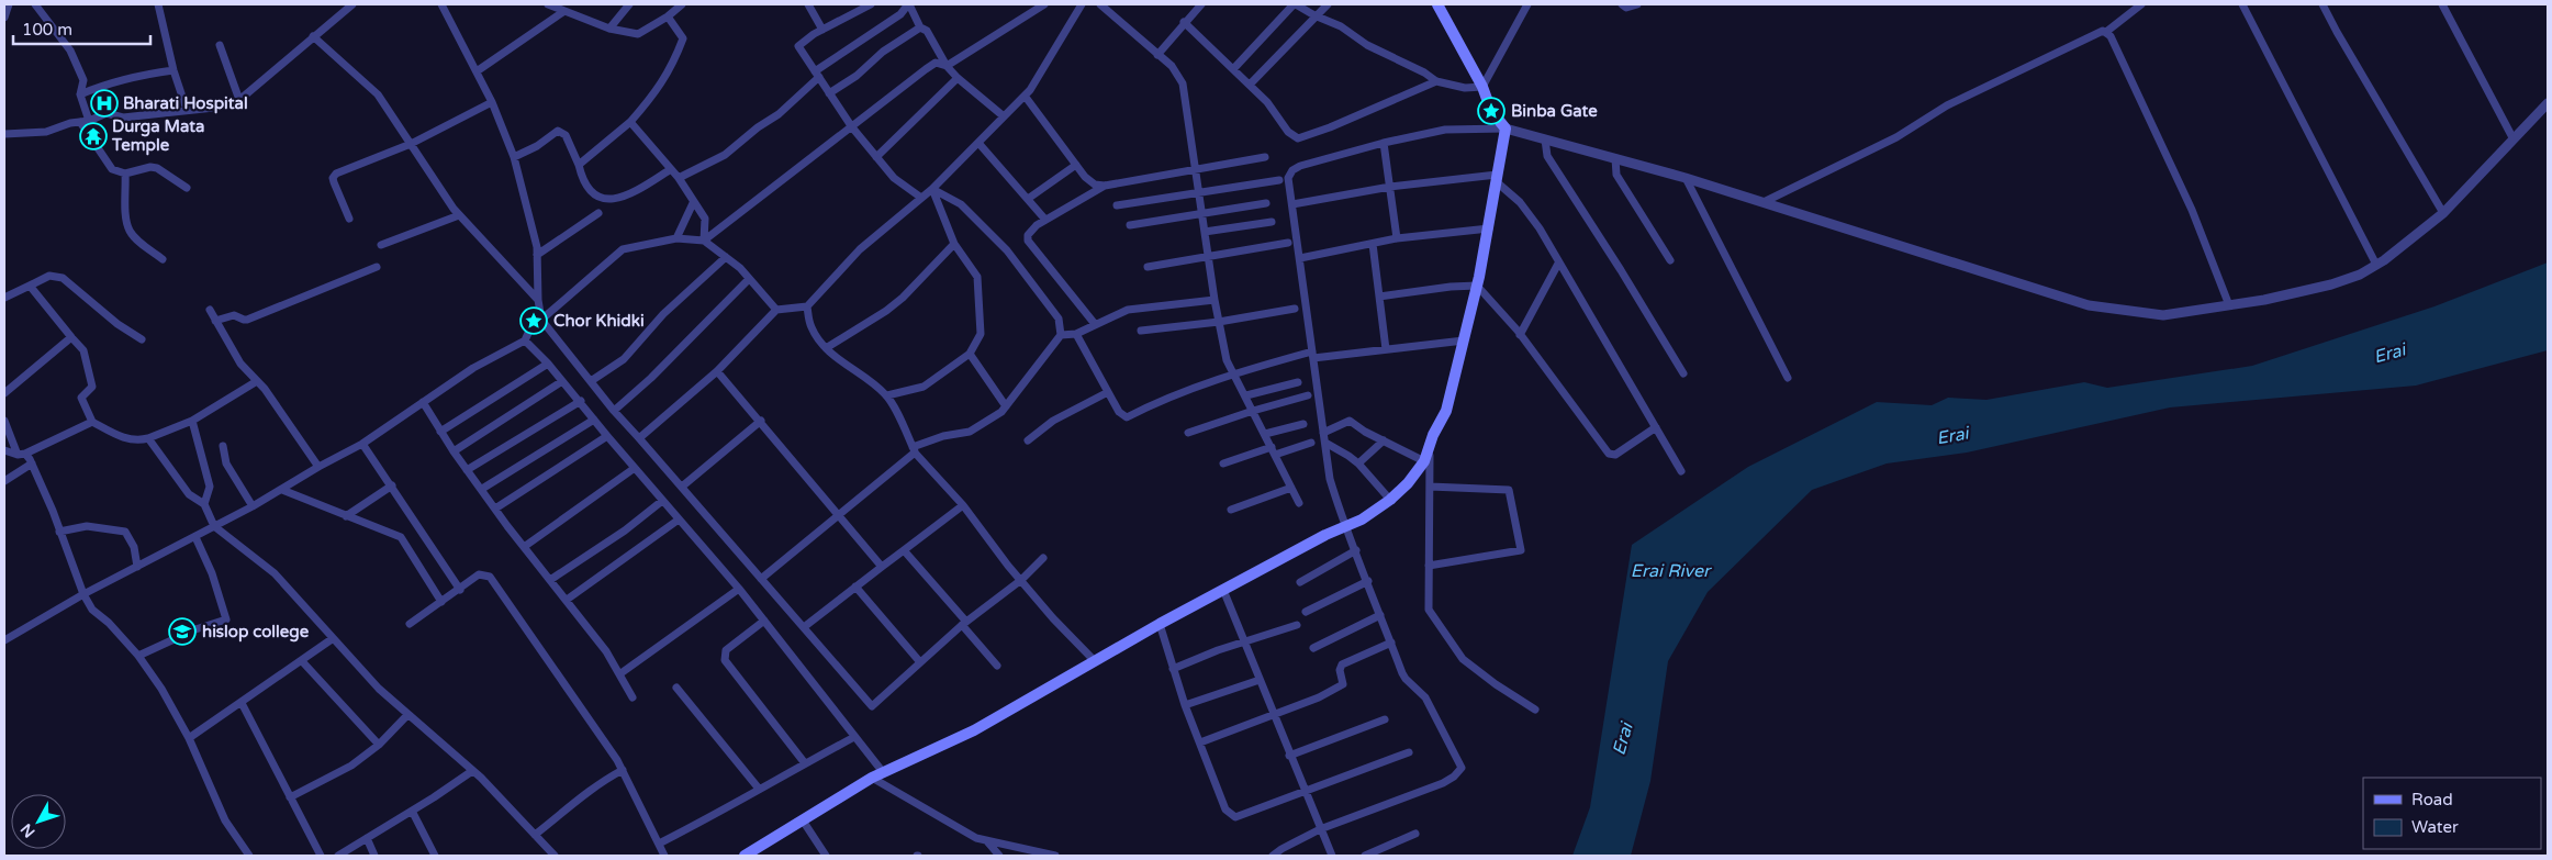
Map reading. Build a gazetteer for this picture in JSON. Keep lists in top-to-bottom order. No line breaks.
{"water":["Erai","Erai River"],"places":{"hospital":["Bharati Hospital"],"place":["Binba Gate","Chor Khidki"],"temple":["Durga Mata Temple"],"school or university":["hislop college"]},"legend":["Road","Water"],"scale_bar":"100 m","north":"bottom left"}
